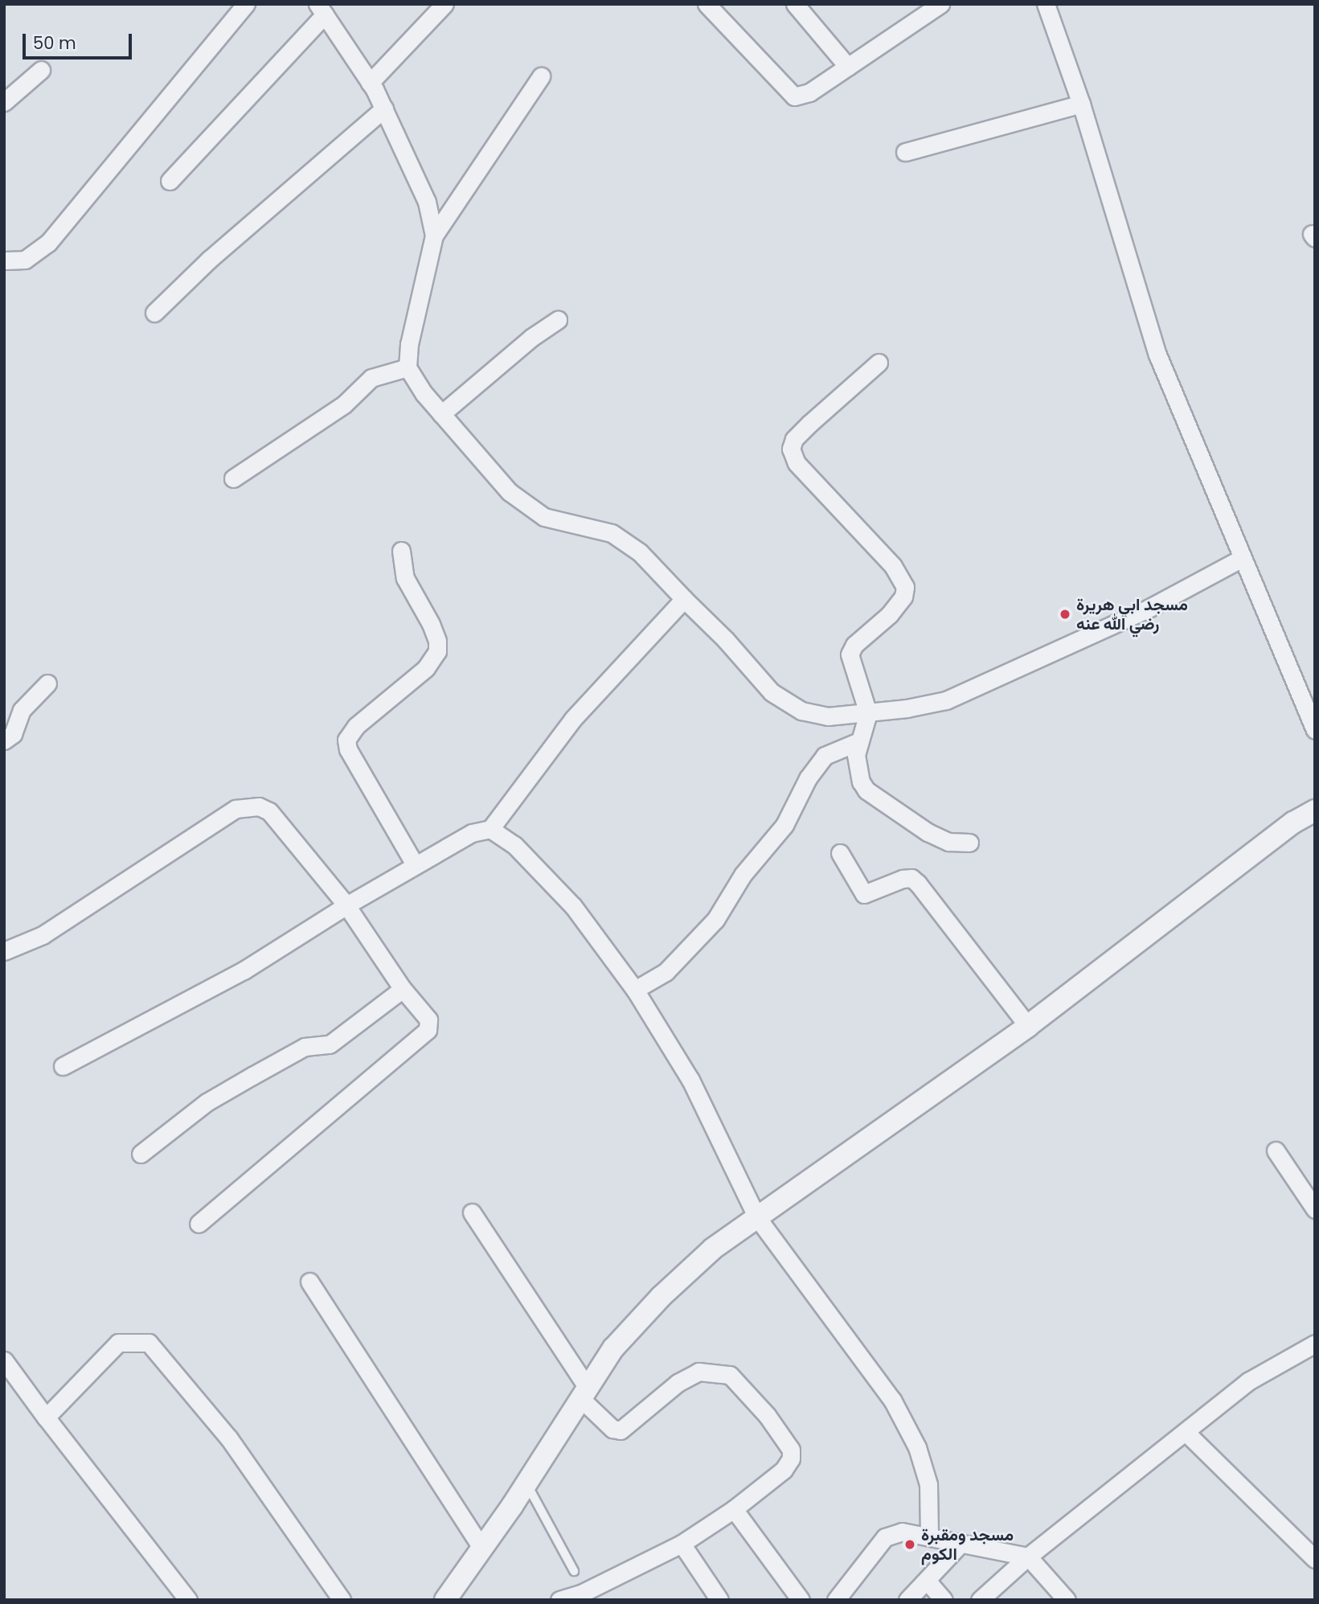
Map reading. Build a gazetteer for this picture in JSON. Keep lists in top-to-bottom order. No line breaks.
{"places":["مسجد ابي هريرة رضي الله عنه","مسجد ومقبرة الكوم"],"scale_bar":"50 m"}
